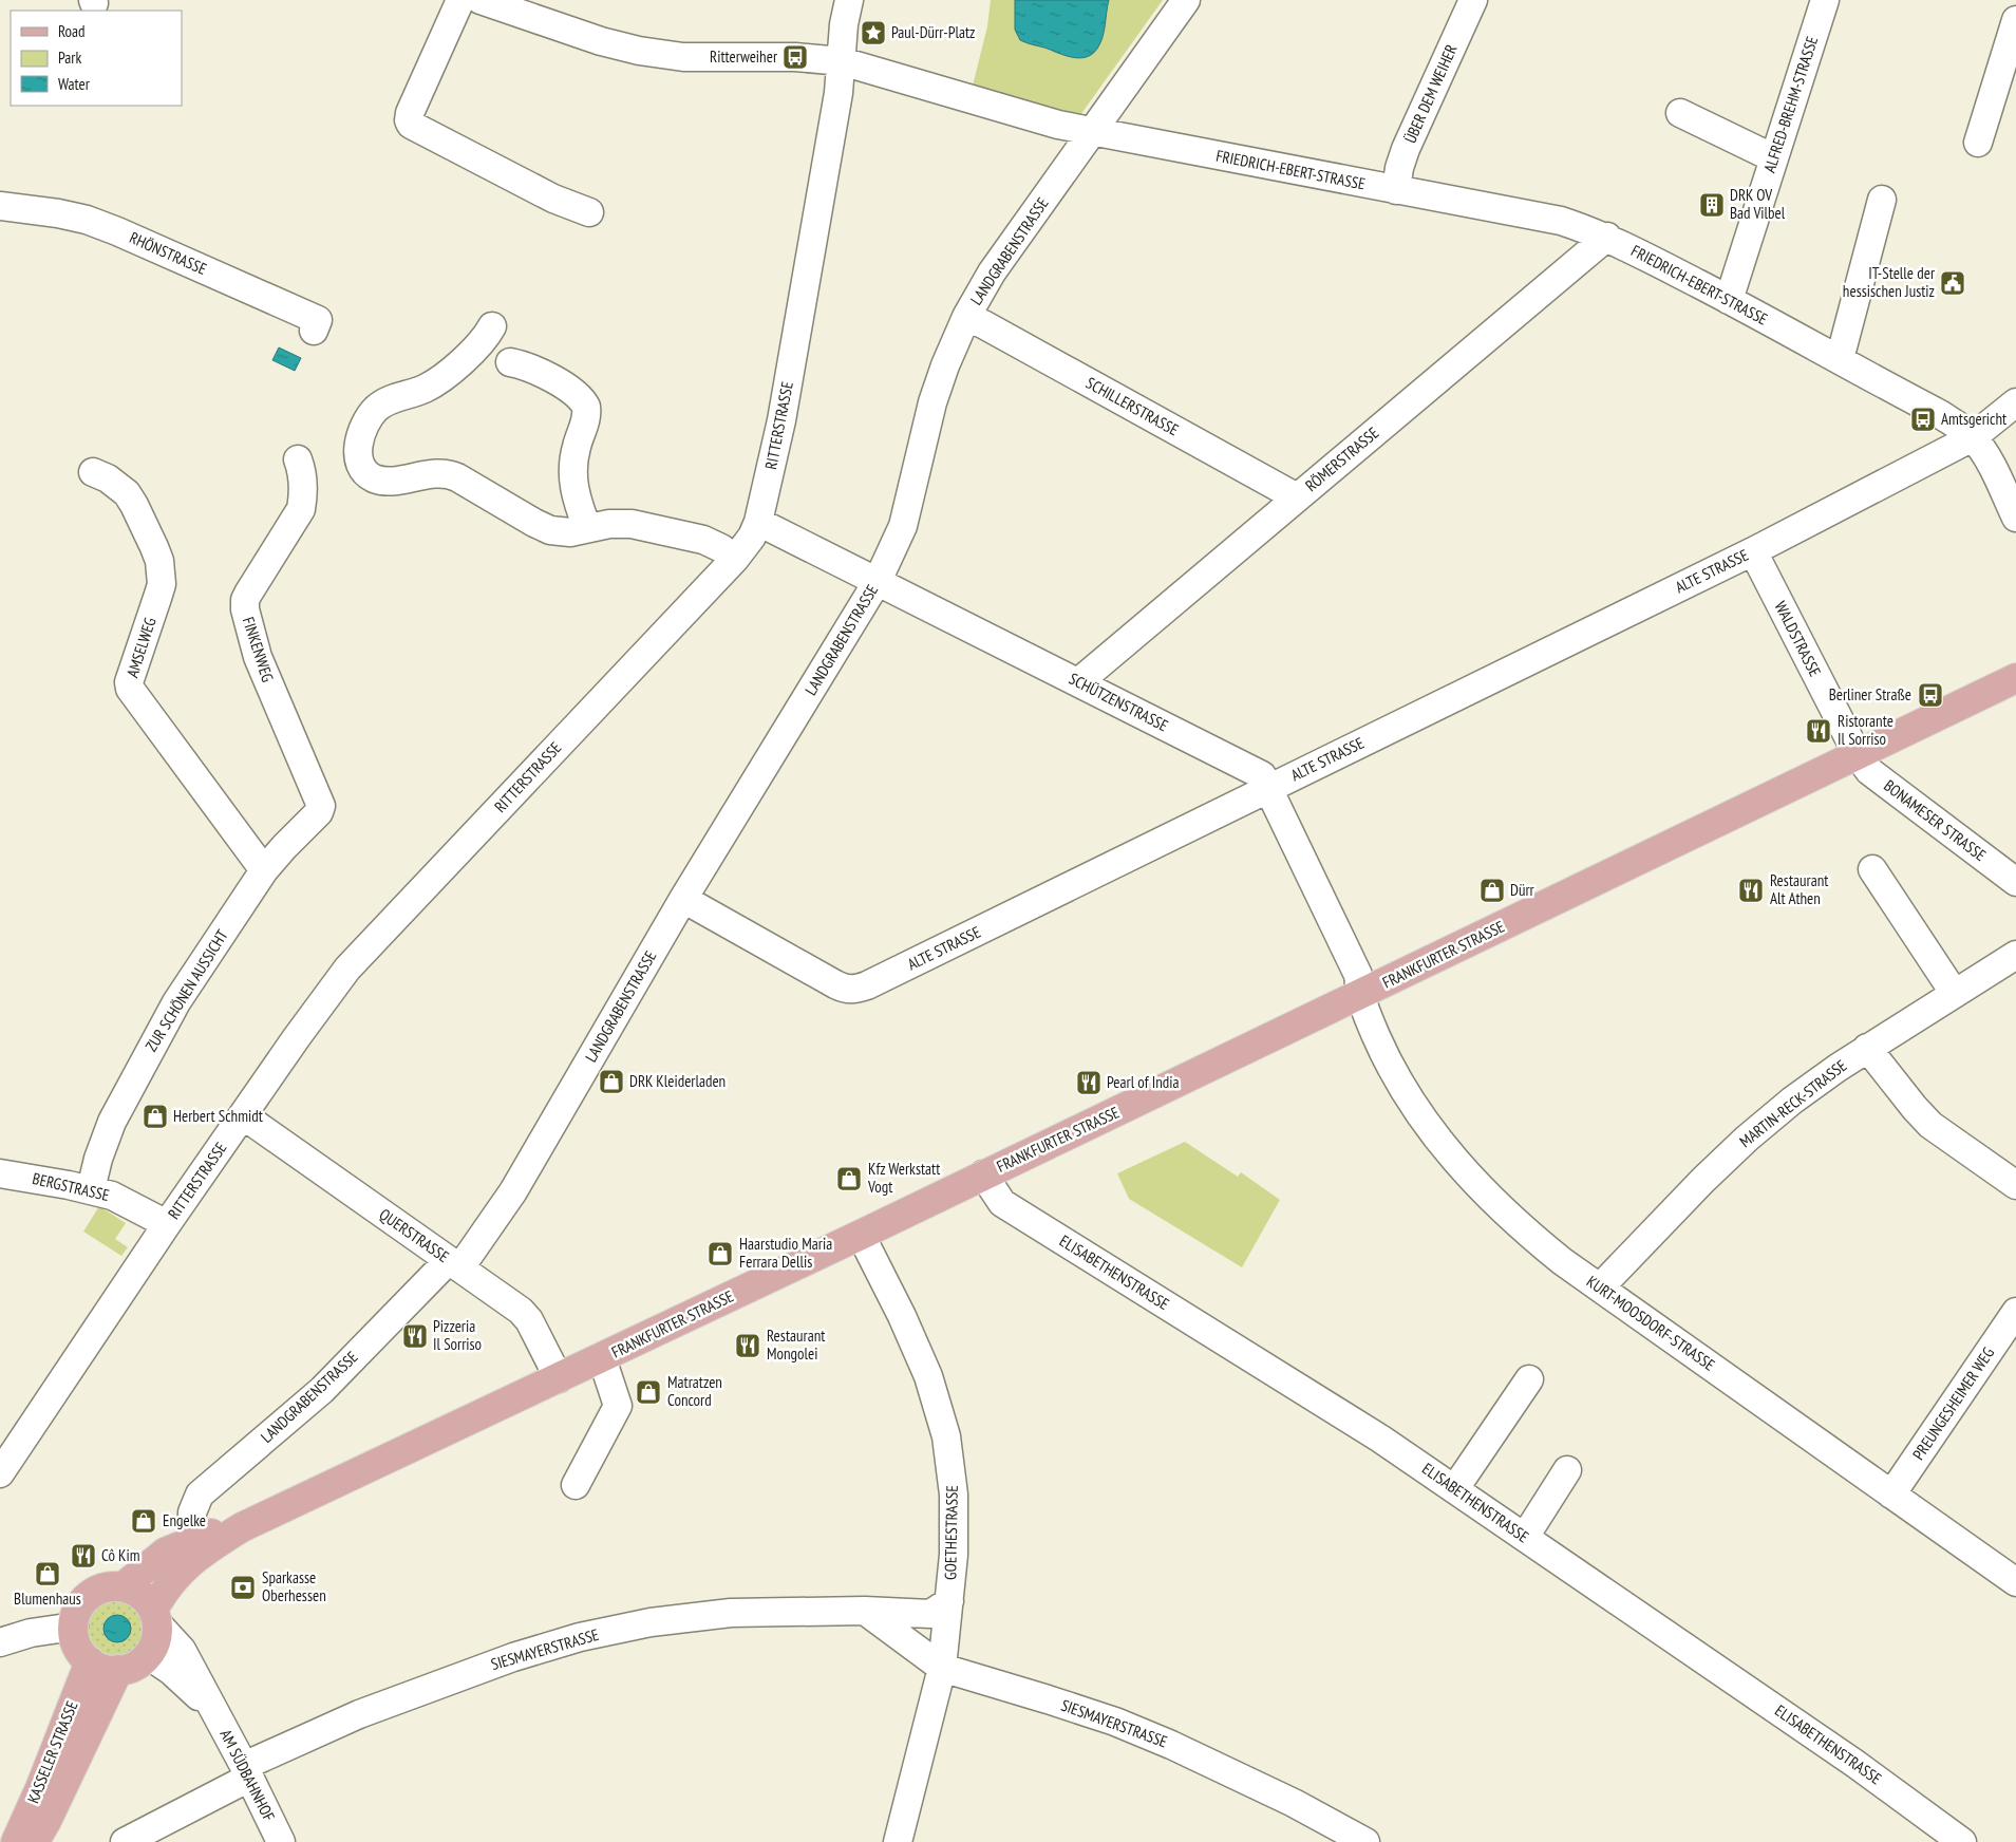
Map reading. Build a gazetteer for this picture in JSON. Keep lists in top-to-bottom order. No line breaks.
{"streets":{"main road":["FRANKFURTER STRASSE","KASSELER STRASSE"],"street":["ÜBER DEM WEIHER","ALFRED-BREHM-STRASSE","FRIEDRICH-EBERT-STRASSE","LANDGRABENSTRASSE","RHÖNSTRASSE","SCHILLERSTRASSE","RITTERSTRASSE","RÖMERSTRASSE","ALTE STRASSE","WALDSTRASSE","AMSELWEG","FINKENWEG","SCHÜTZENSTRASSE","BONAMESER STRASSE","ZUR SCHÖNEN AUSSICHT","MARTIN-RECK-STRASSE","BERGSTRASSE","QUERSTRASSE","ELISABETHENSTRASSE","KURT-MOOSDORF-STRASSE","PREUNGESHEIMER WEG","GOETHESTRASSE","SIESMAYERSTRASSE","AM SÜDBAHNHOF"]},"crossings":[["ÜBER DEM WEIHER","FRIEDRICH-EBERT-STRASSE"],["ALFRED-BREHM-STRASSE","FRIEDRICH-EBERT-STRASSE"],["FRIEDRICH-EBERT-STRASSE","LANDGRABENSTRASSE"],["FRIEDRICH-EBERT-STRASSE","RITTERSTRASSE"],["FRIEDRICH-EBERT-STRASSE","RÖMERSTRASSE"],["FRIEDRICH-EBERT-STRASSE","ALTE STRASSE"],["LANDGRABENSTRASSE","SCHILLERSTRASSE"],["LANDGRABENSTRASSE","ALTE STRASSE"],["LANDGRABENSTRASSE","SCHÜTZENSTRASSE"],["LANDGRABENSTRASSE","FRANKFURTER STRASSE"],["LANDGRABENSTRASSE","QUERSTRASSE"],["SCHILLERSTRASSE","RÖMERSTRASSE"],["RITTERSTRASSE","SCHÜTZENSTRASSE"],["RITTERSTRASSE","BERGSTRASSE"],["RITTERSTRASSE","QUERSTRASSE"],["RÖMERSTRASSE","SCHÜTZENSTRASSE"],["ALTE STRASSE","WALDSTRASSE"],["ALTE STRASSE","SCHÜTZENSTRASSE"],["WALDSTRASSE","BONAMESER STRASSE"],["WALDSTRASSE","FRANKFURTER STRASSE"],["AMSELWEG","ZUR SCHÖNEN AUSSICHT"],["FINKENWEG","ZUR SCHÖNEN AUSSICHT"],["SCHÜTZENSTRASSE","FRANKFURTER STRASSE"],["SCHÜTZENSTRASSE","KURT-MOOSDORF-STRASSE"],["BONAMESER STRASSE","FRANKFURTER STRASSE"],["FRANKFURTER STRASSE","QUERSTRASSE"],["FRANKFURTER STRASSE","ELISABETHENSTRASSE"],["FRANKFURTER STRASSE","KURT-MOOSDORF-STRASSE"],["FRANKFURTER STRASSE","GOETHESTRASSE"],["FRANKFURTER STRASSE","KASSELER STRASSE"],["FRANKFURTER STRASSE","AM SÜDBAHNHOF"],["ZUR SCHÖNEN AUSSICHT","BERGSTRASSE"],["MARTIN-RECK-STRASSE","KURT-MOOSDORF-STRASSE"],["KURT-MOOSDORF-STRASSE","PREUNGESHEIMER WEG"],["GOETHESTRASSE","SIESMAYERSTRASSE"],["SIESMAYERSTRASSE","AM SÜDBAHNHOF"],["KASSELER STRASSE","AM SÜDBAHNHOF"]],"places":{"place":["Paul-Dürr-Platz"],"bus stop":["Ritterweiher","Amtsgericht","Berliner Straße"],"building":["DRK OV Bad Vilbel"],"public building":["IT-Stelle der hessischen Justiz"],"restaurant":["Ristorante Il Sorriso","Restaurant Alt Athen","Pearl of India","Pizzeria Il Sorriso","Restaurant Mongolei","Cô Kim"],"shop":["Dürr","DRK Kleiderladen","Herbert Schmidt","Kfz Werkstatt Vogt","Haarstudio Maria Ferrara Dellis","Matratzen Concord","Engelke","Blumenhaus"],"bank":["Sparkasse Oberhessen"]},"legend":["Road","Park","Water"]}
